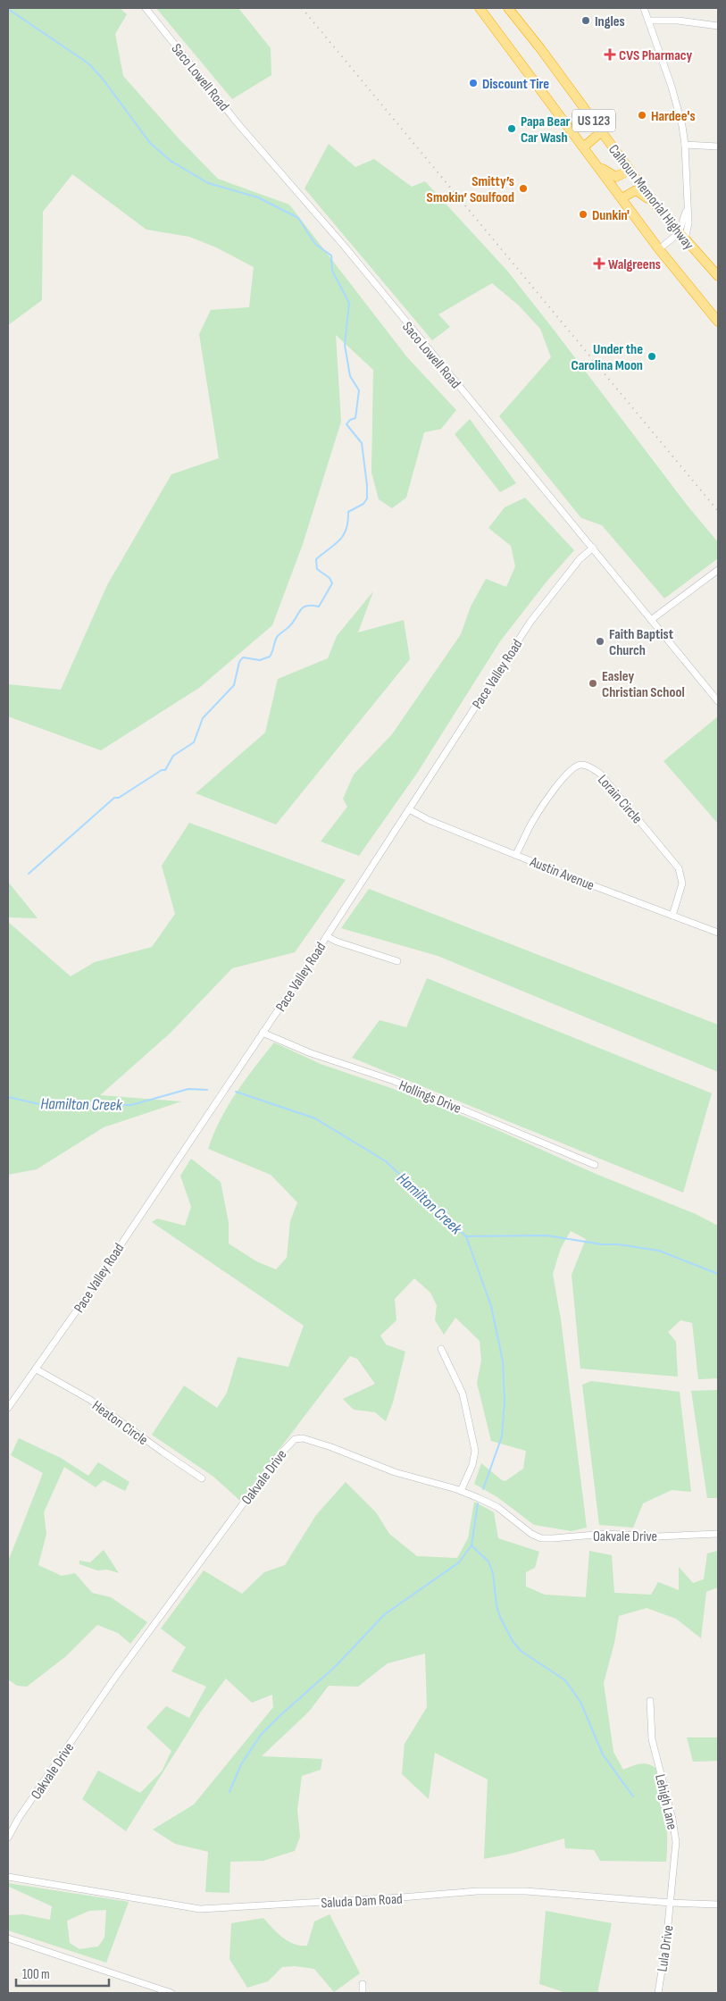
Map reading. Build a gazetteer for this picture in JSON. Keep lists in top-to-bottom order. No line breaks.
{"streets":{"highway":["US 123","Calhoun Memorial Highway"],"street":["Saco Lowell Road","Pace Valley Road","Lorain Circle","Austin Avenue","Hollings Drive","Heaton Circle","Oakvale Drive","Lehigh Lane","Saluda Dam Road","Lula Drive"]},"crossings":[["Saco Lowell Road","Pace Valley Road"],["Pace Valley Road","Austin Avenue"],["Pace Valley Road","Hollings Drive"],["Pace Valley Road","Heaton Circle"],["Lorain Circle","Austin Avenue"],["Lehigh Lane","Saluda Dam Road"],["Lehigh Lane","Lula Drive"],["Saluda Dam Road","Lula Drive"]],"water":["Hamilton Creek"],"places":{"other":["Ingles","Discount Tire","Hardee's","Papa Bear Car Wash","Smitty’s Smokin’ Soulfood","Dunkin'","Under the Carolina Moon","Faith Baptist Church","Easley Christian School"],"health":["CVS Pharmacy","Walgreens"]},"scale_bar":"100 m"}
